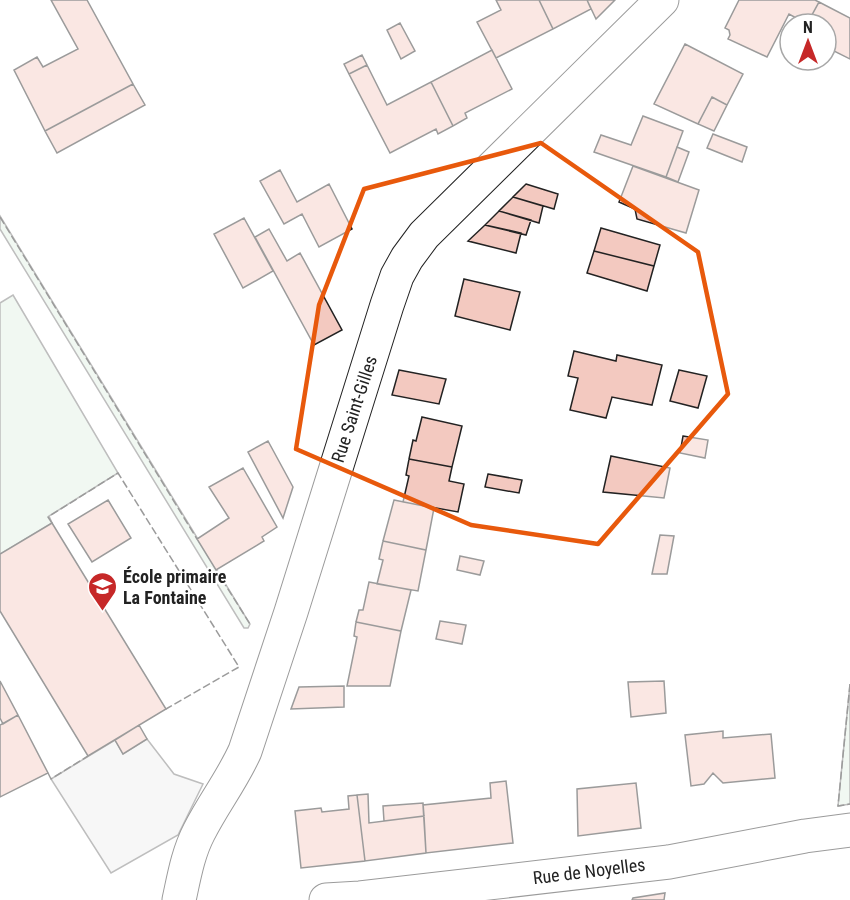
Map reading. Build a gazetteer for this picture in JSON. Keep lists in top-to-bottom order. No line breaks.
{"streets":{"street":["Rue Saint-Gilles","Rue de Noyelles"]},"places":{"school or university":["École primaire La Fontaine"]},"north":"top"}
